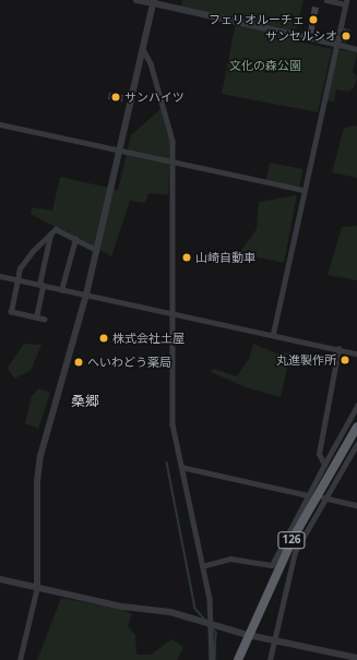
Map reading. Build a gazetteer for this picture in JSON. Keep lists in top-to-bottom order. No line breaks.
{"streets":{"highway":["126"]},"districts":["桑郷"],"parks":["文化の森公園"],"places":["フェリオルーチェ","サンセルシオ","サンハイツ","山崎自動車","株式会社土屋","丸進製作所","へいわどう薬局"]}
